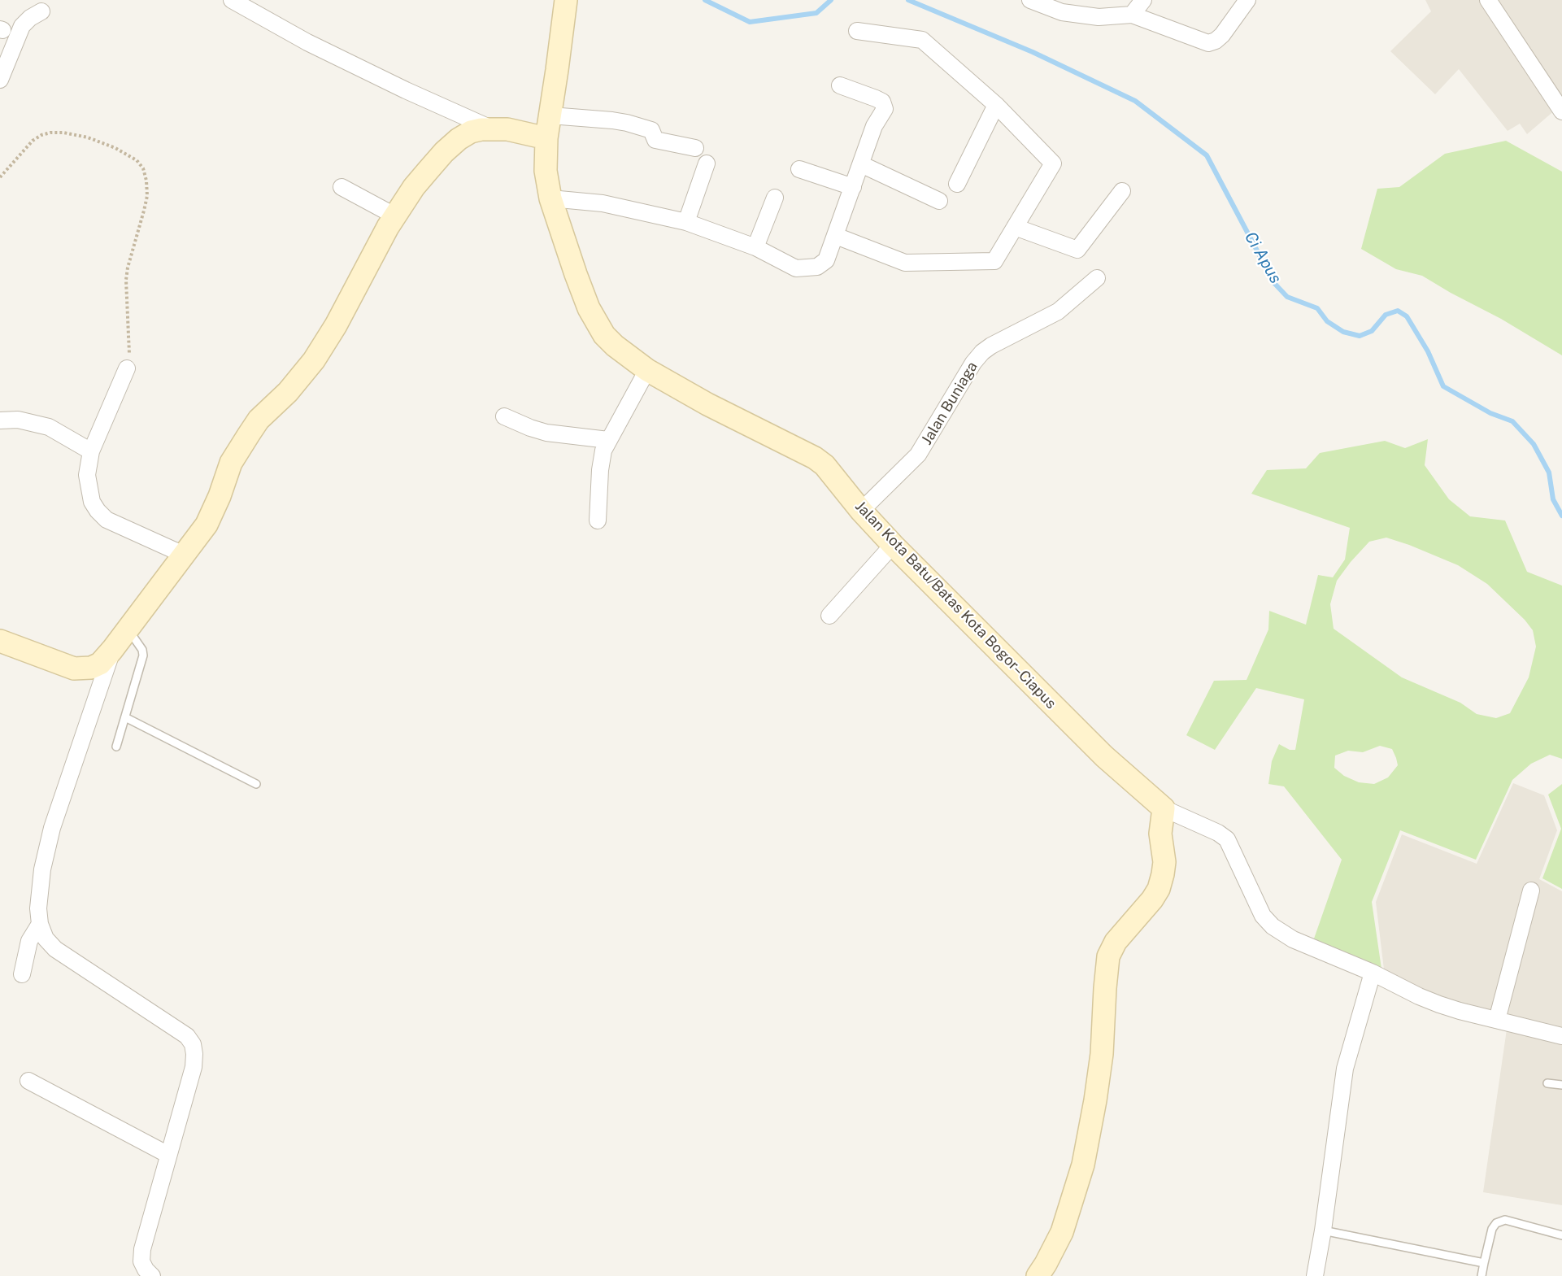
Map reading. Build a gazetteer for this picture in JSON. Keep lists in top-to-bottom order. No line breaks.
{"streets":{"main road":["Jalan Kota Batu/Batas Kota Bogor–Ciapus"],"street":["Jalan Buniaga"]},"crossings":[["Jalan Buniaga","Jalan Kota Batu/Batas Kota Bogor–Ciapus"]],"water":["Ci Apus"]}
